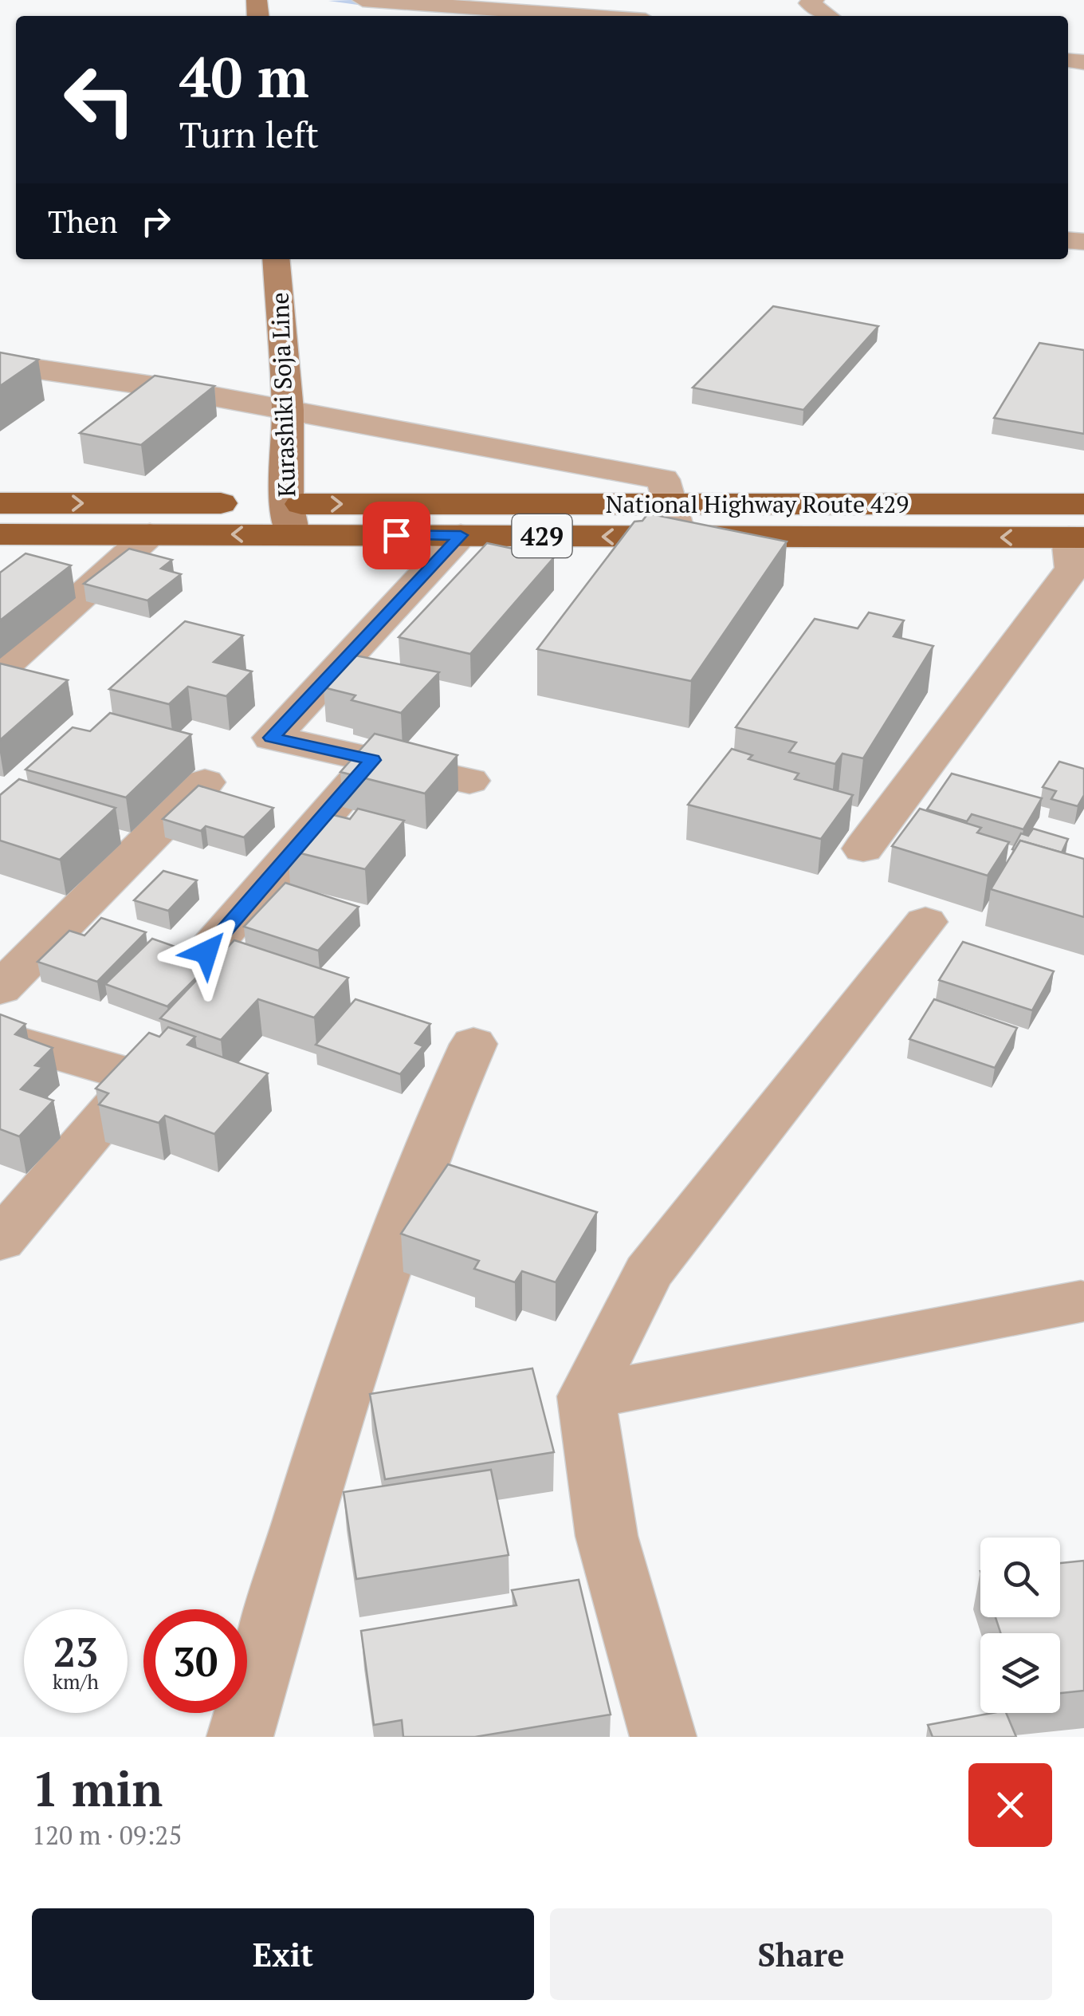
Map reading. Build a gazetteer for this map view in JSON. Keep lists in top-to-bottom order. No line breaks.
{"streets":{"highway":["National Highway Route 429","429"],"main road":["Kurashiki Soja Line"]},"crossings":[["Kurashiki Soja Line","National Highway Route 429"]],"page":{"turn":["40 m","Turn left"],"then":"Then","speed":"23 km/h","limit":"30","heading":["1 min","120 m · 09:25"],"buttons":["Exit","Share"]}}
